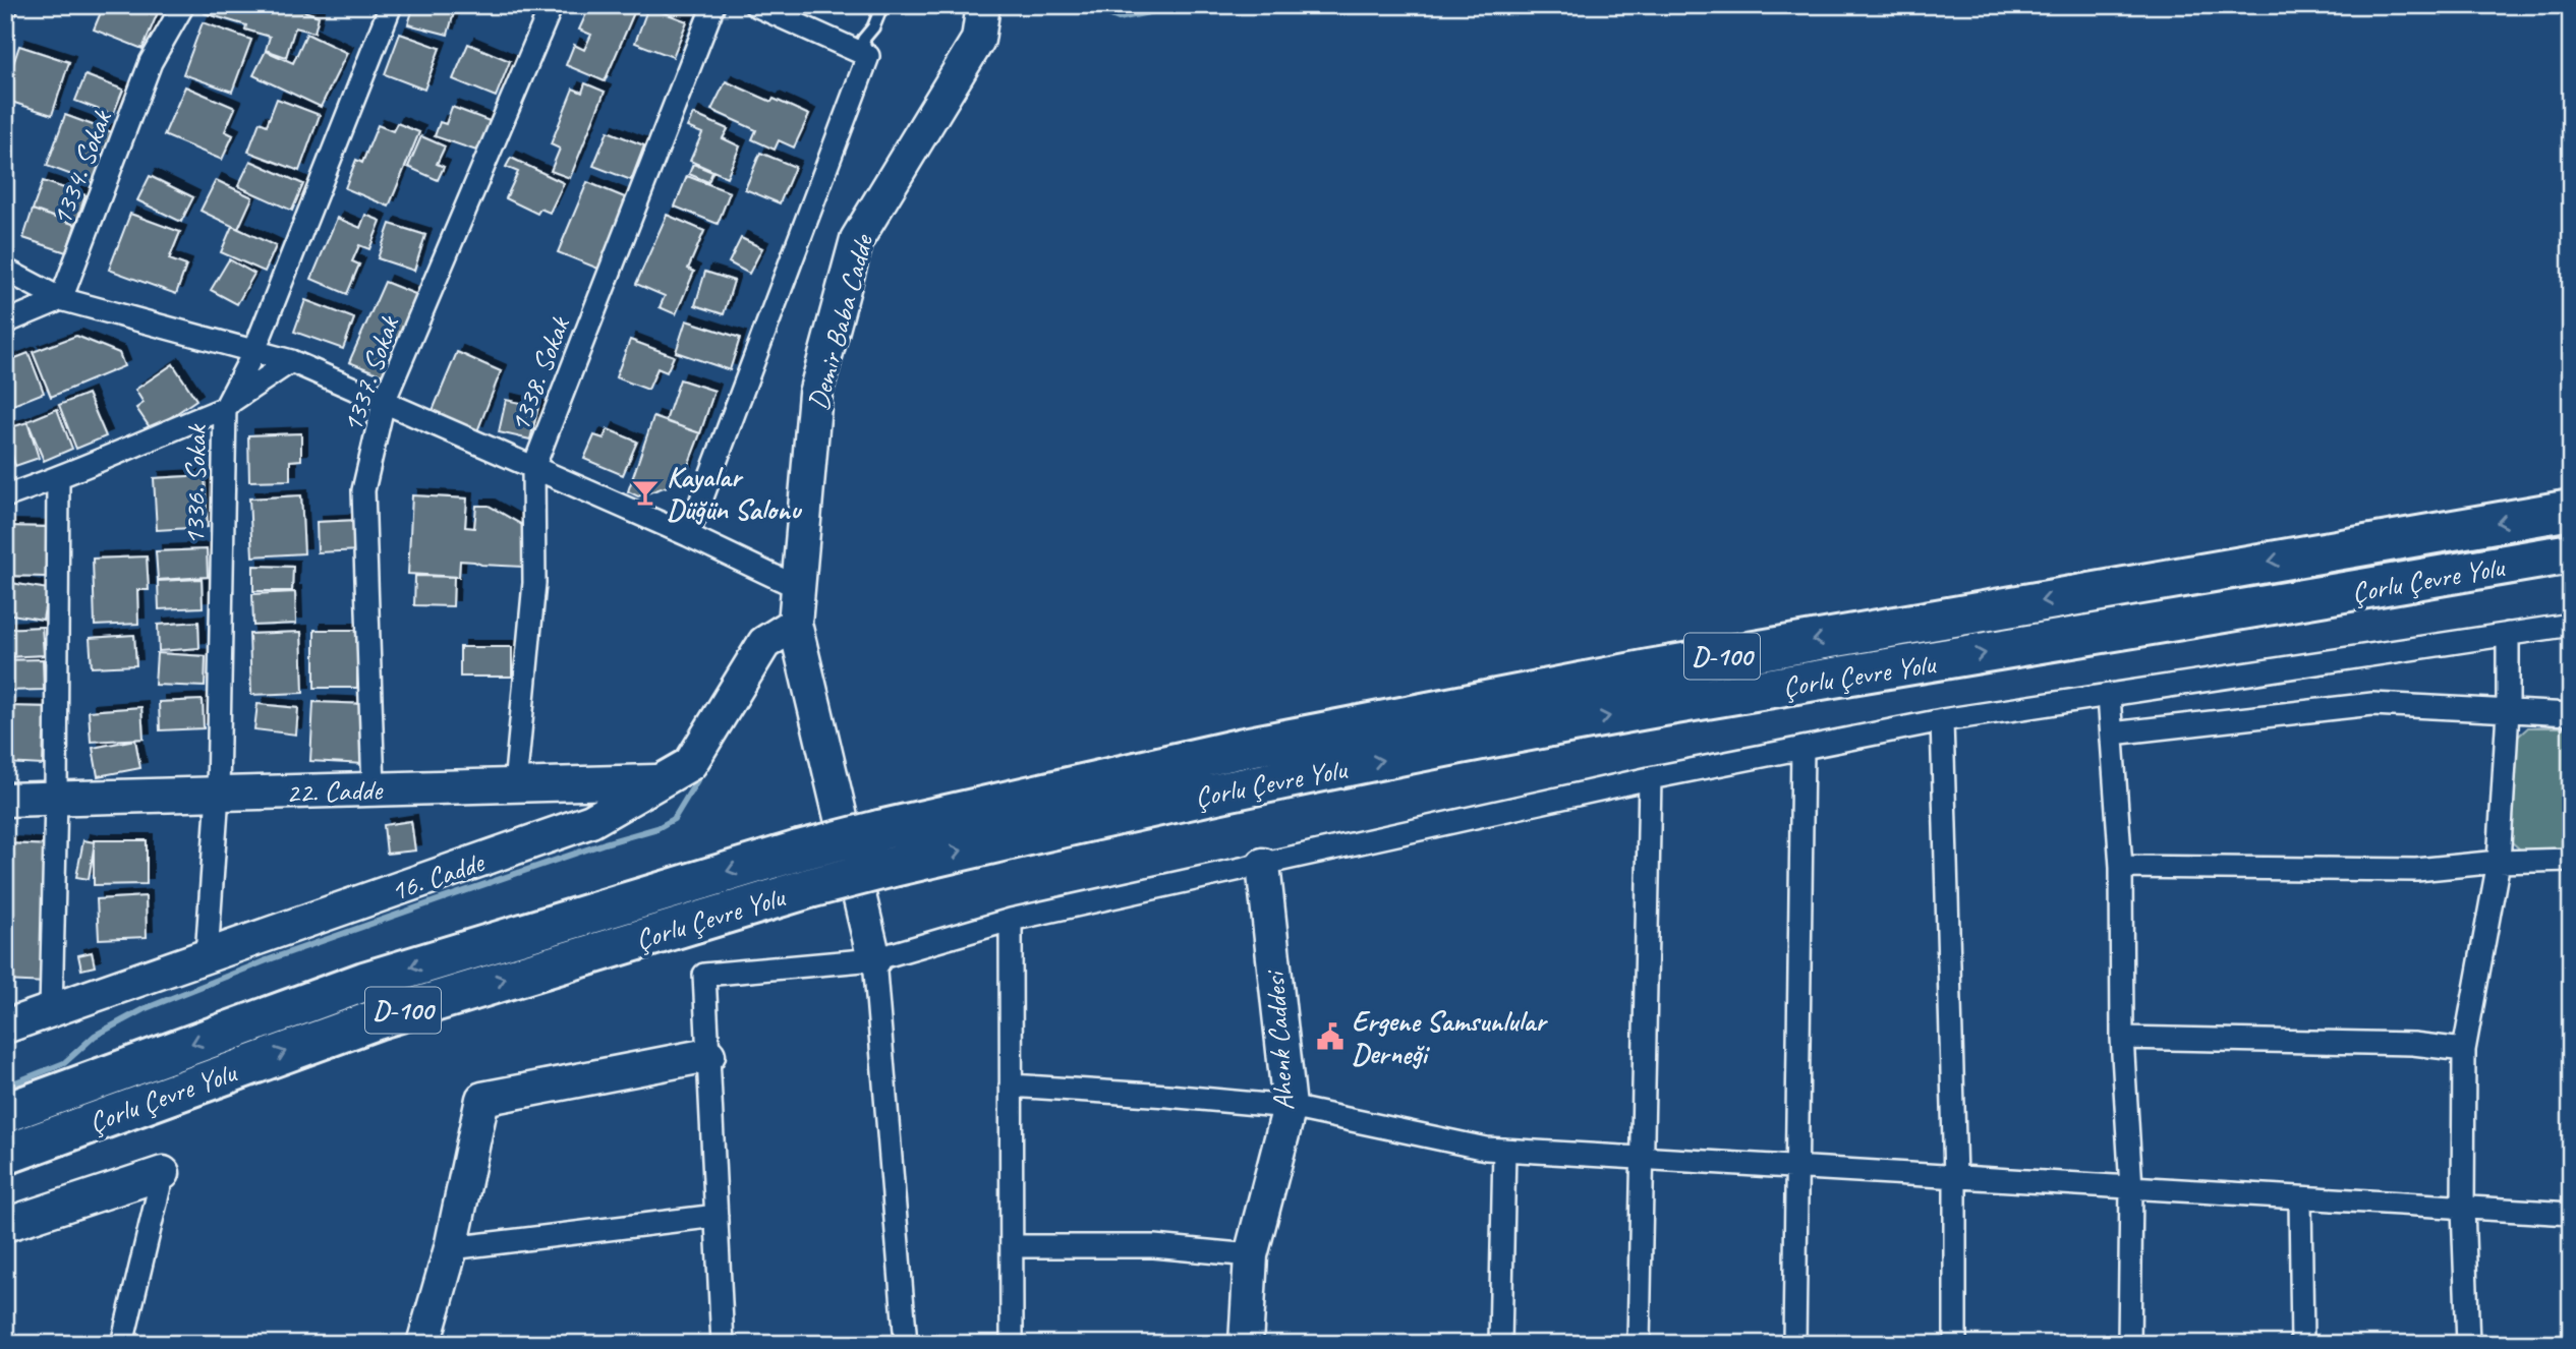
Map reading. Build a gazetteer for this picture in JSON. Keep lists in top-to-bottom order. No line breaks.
{"streets":{"highway":["Çorlu Çevre Yolu","D-100"],"street":["1334. Sokak","Demir Baba Cadde","1337. Sokak","1338. Sokak","1336. Sokak","22. Cadde","16. Cadde","Ahenk Caddesi"]},"crossings":[["Demir Baba Cadde","16. Cadde"],["1337. Sokak","22. Cadde"],["1338. Sokak","22. Cadde"],["1336. Sokak","22. Cadde"],["1336. Sokak","16. Cadde"],["22. Cadde","16. Cadde"]],"places":{"bar":["Kayalar Düğün Salonu"],"public building":["Ergene Samsunlular Derneği"]}}
